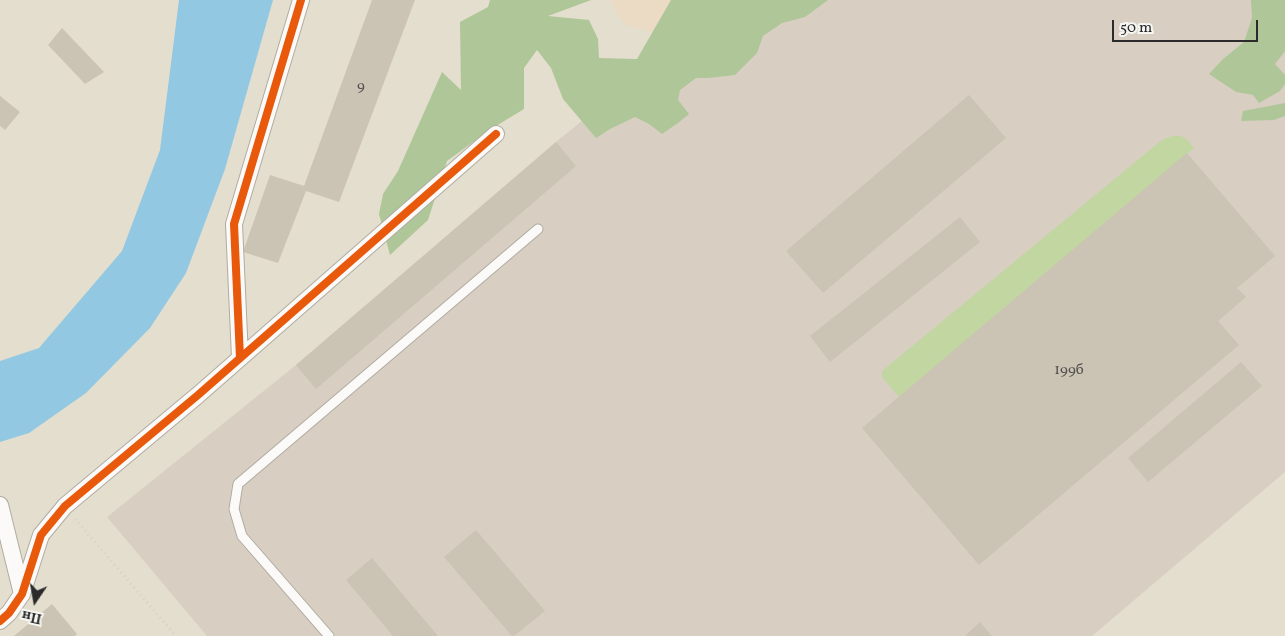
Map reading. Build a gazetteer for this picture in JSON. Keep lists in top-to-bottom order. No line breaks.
{"house_numbers":["9","199б"],"scale_bar":"50 m","north":"bottom"}
